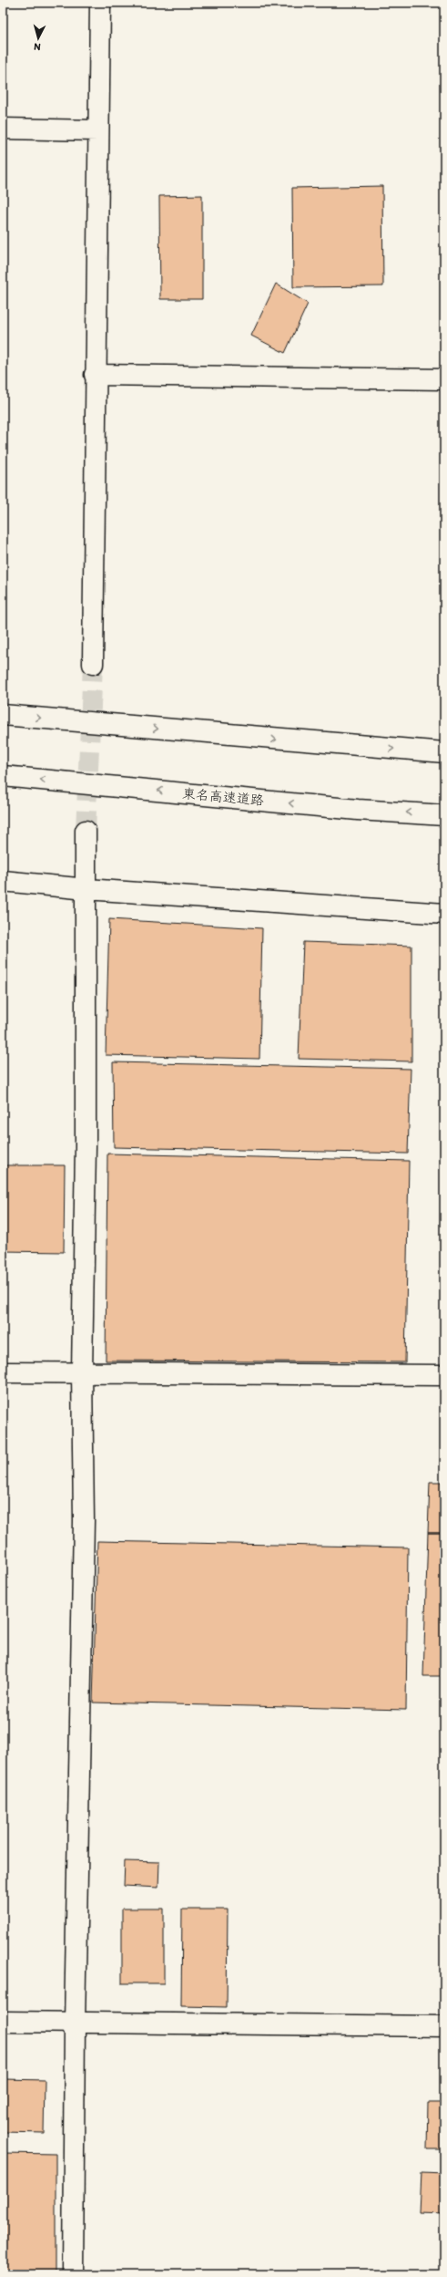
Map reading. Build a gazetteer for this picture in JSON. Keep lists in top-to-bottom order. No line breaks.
{"streets":{"main road":["東名高速道路"]},"north":"bottom"}
